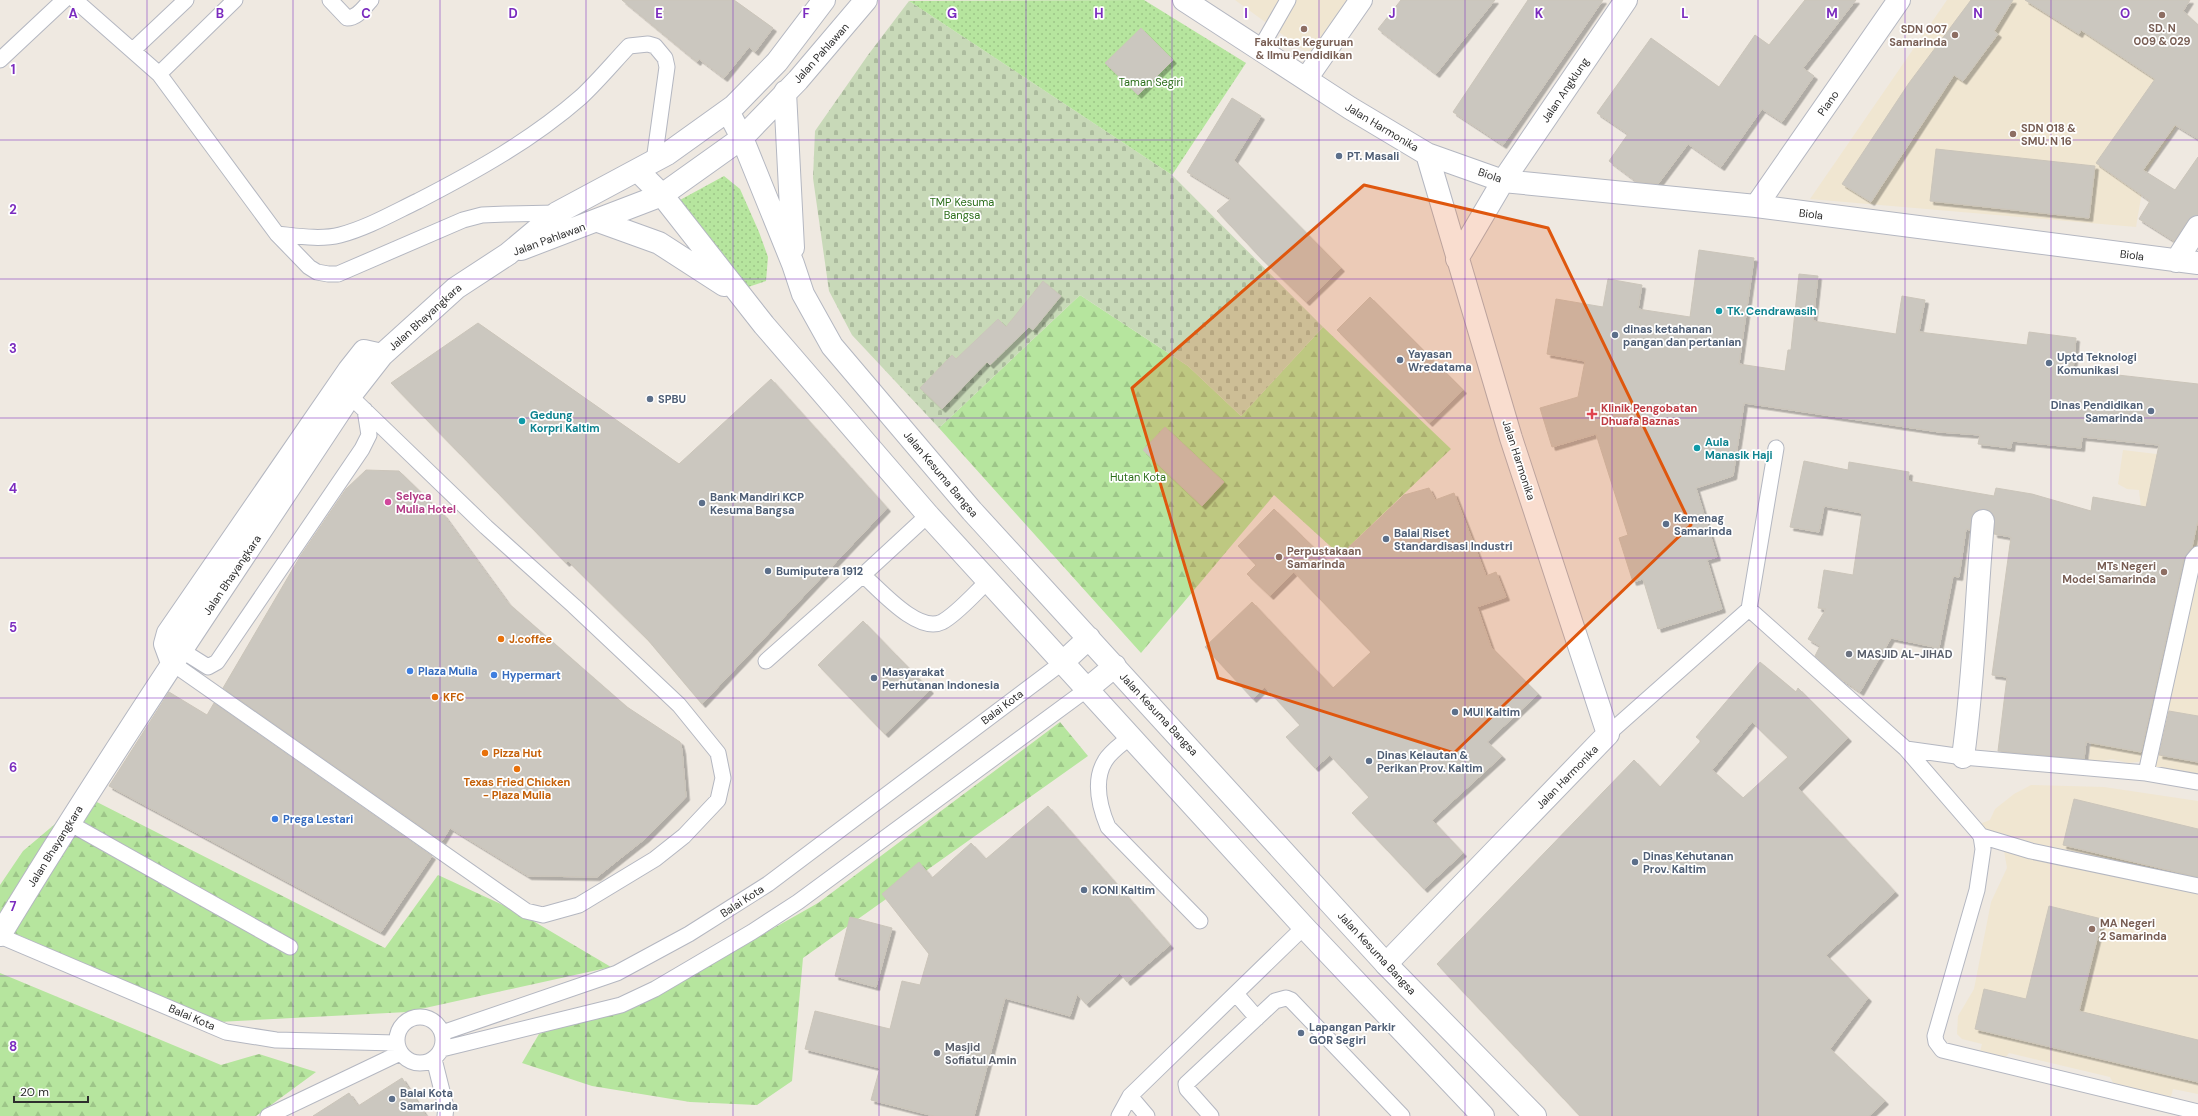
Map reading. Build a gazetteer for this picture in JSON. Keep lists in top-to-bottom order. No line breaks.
{"streets":{"street":["Jalan Pahlawan","Jalan Angklung","Piano","Jalan Harmonika","Biola","Jalan Bhayangkara","Jalan Kesuma Bangsa"],"lane":["Balai Kota"]},"crossings":[["Jalan Pahlawan","Jalan Bhayangkara"],["Jalan Angklung","Jalan Harmonika"],["Jalan Angklung","Biola"],["Piano","Biola"],["Jalan Harmonika","Biola"],["Jalan Harmonika","Jalan Kesuma Bangsa"],["Jalan Bhayangkara","Balai Kota"]],"parks":["Taman Segiri","TMP Kesuma Bangsa","Hutan Kota"],"places":{"other":["SD. N 009 & 029","Fakultas Keguruan & Ilmu Pendidikan","SDN 007 Samarinda","SDN 018 & SMU. N 16","PT. Masali","TK. Cendrawasih","dinas ketahanan pangan dan pertanian","Yayasan Wredatama","Uptd Teknologi Komunikasi","SPBU","Dinas Pendidikan Samarinda","Gedung Korpri Kaltim","Aula Manasik Haji","Selyca Mulia Hotel","Bank Mandiri KCP Kesuma Bangsa","Kemenag Samarinda","Balai Riset Standardisasi Industri","Perpustakaan Samarinda","Bumiputera 1912","MTs Negeri Model Samarinda","J.coffee","MASJID AL-JIHAD","Plaza Mulia","Hypermart","Masyarakat Perhutanan Indonesia","KFC","MUI Kaltim","Pizza Hut","Dinas Kelautan & Perikan Prov. Kaltim","Texas Fried Chicken - Plaza Mulia","Prega Lestari","Dinas Kehutanan Prov. Kaltim","KONI Kaltim","MA Negeri 2 Samarinda","Lapangan Parkir GOR Segiri","Masjid Sofiatul Amin","Balai Kota Samarinda"],"health":["Klinik Pengobatan Dhuafa Baznas"]},"scale_bar":"20 m","grid":{"columns":["A","B","C","D","E","F","G","H","I","J","K","L","M","N","O"],"rows":["1","2","3","4","5","6","7","8"]}}
